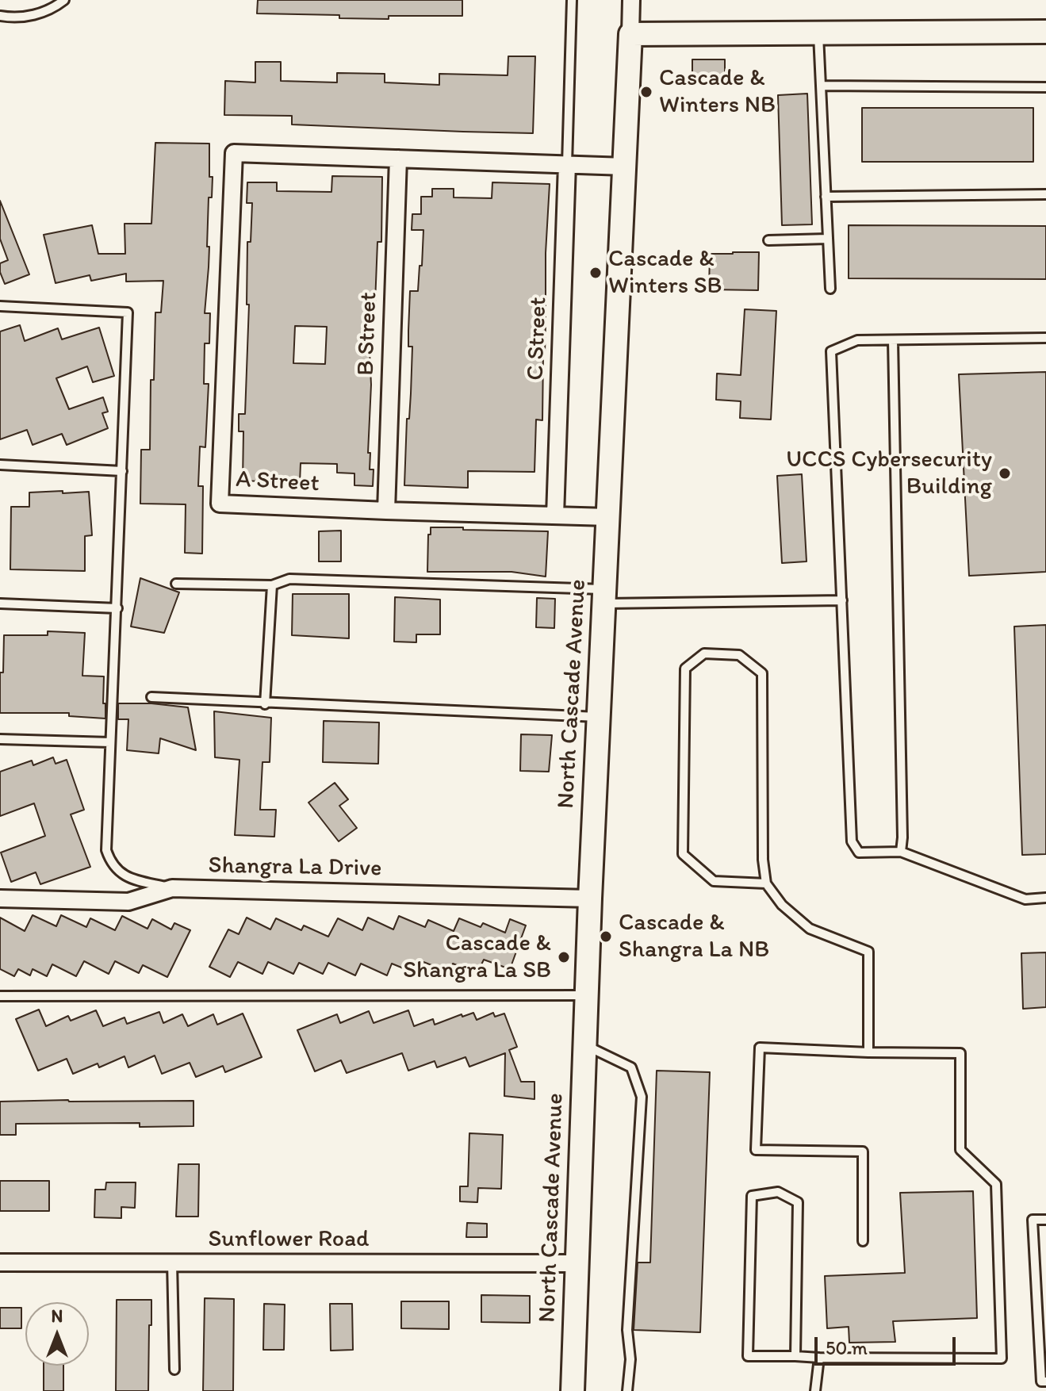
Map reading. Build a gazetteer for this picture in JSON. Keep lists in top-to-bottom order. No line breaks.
{"streets":{"street":["B Street","C Street","A Street","North Cascade Avenue","Shangra La Drive","Sunflower Road"]},"crossings":[["B Street","A Street"],["C Street","A Street"],["A Street","North Cascade Avenue"],["North Cascade Avenue","Shangra La Drive"],["North Cascade Avenue","Sunflower Road"]],"places":["Cascade & Winters NB","Cascade & Winters SB","UCCS Cybersecurity Building","Cascade & Shangra La NB","Cascade & Shangra La SB"],"scale_bar":"50 m","north":"top"}
